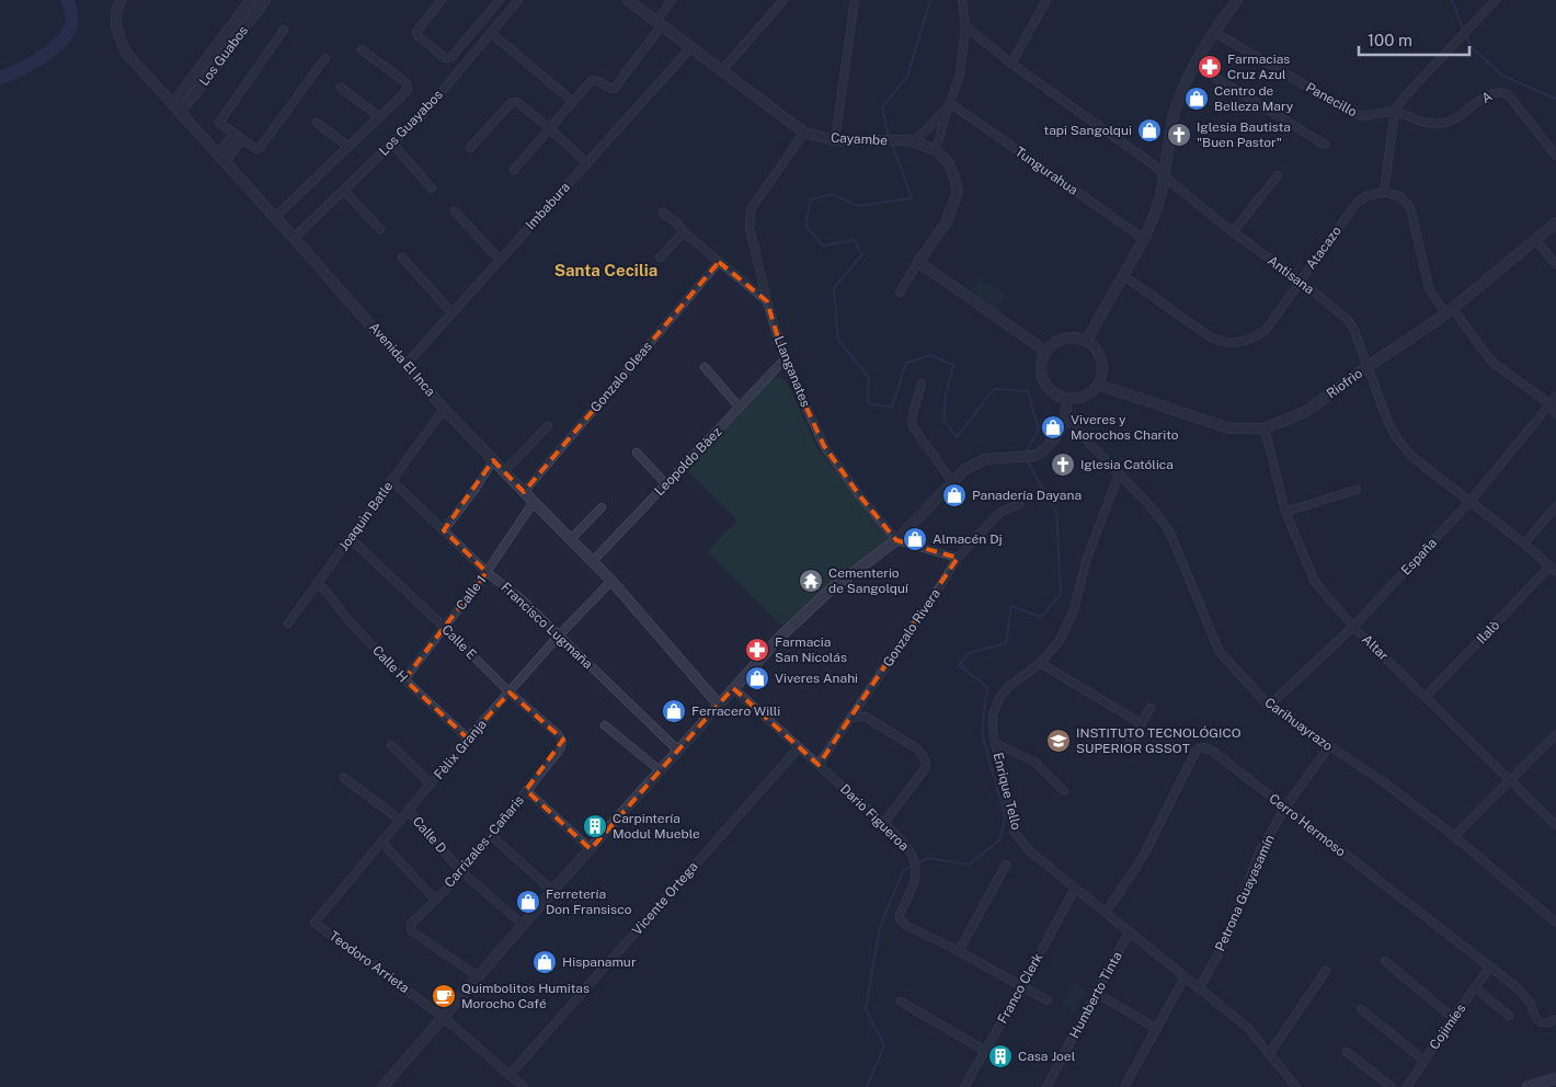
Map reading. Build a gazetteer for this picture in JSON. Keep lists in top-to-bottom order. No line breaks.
{"streets":{"street":["Los Guabos","A","Panecillo","Los Guayabos","Cayambe","Tungurahua","Imbabura","Atacazo","Antisana","Avenida El Inca","Llanganates","Gonzalo Oleas","Riofrìo","Leopoldo Bàez","Joaquìn Batle","España","Calle 1","Francisco Lugmaña","Gonzalo Rivera","Ilalò","Calle E","Altar","Calle H","Carihuayrazo","Fèlix Granja","Enrique Tello","Dario Figueroa","Cerro Hermoso","Calle D","Carrizales - Cañaris","Petrona Guayasamín","Vicente Ortega","Teodoro Arrieta","Franco Clerk","Humberto Tinta","Cojimíes"]},"crossings":[["Los Guabos","Avenida El Inca"],["A","Panecillo"],["Los Guayabos","Avenida El Inca"],["Cayambe","Imbabura"],["Cayambe","Llanganates"],["Imbabura","Avenida El Inca"],["Atacazo","Antisana"],["Antisana","Riofrìo"],["Antisana","España"],["Antisana","Ilalò"],["Avenida El Inca","Gonzalo Oleas"],["Avenida El Inca","Leopoldo Bàez"],["Avenida El Inca","Joaquìn Batle"],["Avenida El Inca","Calle 1"],["Avenida El Inca","Fèlix Granja"],["Llanganates","Leopoldo Bàez"],["Riofrìo","Altar"],["Joaquìn Batle","Francisco Lugmaña"],["Joaquìn Batle","Calle E"],["Joaquìn Batle","Calle H"],["España","Altar"],["España","Carihuayrazo"],["Calle 1","Francisco Lugmaña"],["Calle 1","Calle E"],["Calle 1","Calle H"],["Francisco Lugmaña","Fèlix Granja"],["Gonzalo Rivera","Dario Figueroa"],["Ilalò","Altar"],["Calle E","Fèlix Granja"],["Calle E","Carrizales - Cañaris"],["Calle H","Fèlix Granja"],["Carihuayrazo","Enrique Tello"],["Carihuayrazo","Petrona Guayasamín"],["Fèlix Granja","Calle D"],["Fèlix Granja","Teodoro Arrieta"],["Enrique Tello","Cerro Hermoso"],["Enrique Tello","Petrona Guayasamín"],["Enrique Tello","Franco Clerk"],["Enrique Tello","Humberto Tinta"],["Dario Figueroa","Vicente Ortega"],["Dario Figueroa","Franco Clerk"],["Cerro Hermoso","Petrona Guayasamín"],["Cerro Hermoso","Cojimíes"],["Calle D","Carrizales - Cañaris"],["Vicente Ortega","Teodoro Arrieta"]],"districts":["Santa Cecilia"],"places":{"pharmacy":["Farmacias Cruz Azul","Farmacia San Nicolás"],"shop":["Centro de Belleza Mary","tapi Sangolqui","Viveres y Morochos Charito","Panadería Dayana","Almacén Dj","Viveres Anahi","Ferracero Willi","Ferretería Don Fransisco","Hispanamur"],"church":["Iglesia Bautista \"Buen Pastor\"","Iglesia Católica"],"temple":["Cementerio de Sangolquí"],"school or university":["INSTITUTO TECNOLÓGICO SUPERIOR GSSOT"],"building":["Carpintería Modul Mueble","Casa Joel"],"cafe":["Quimbolitos Humitas Morocho Café"]},"scale_bar":"100 m"}
